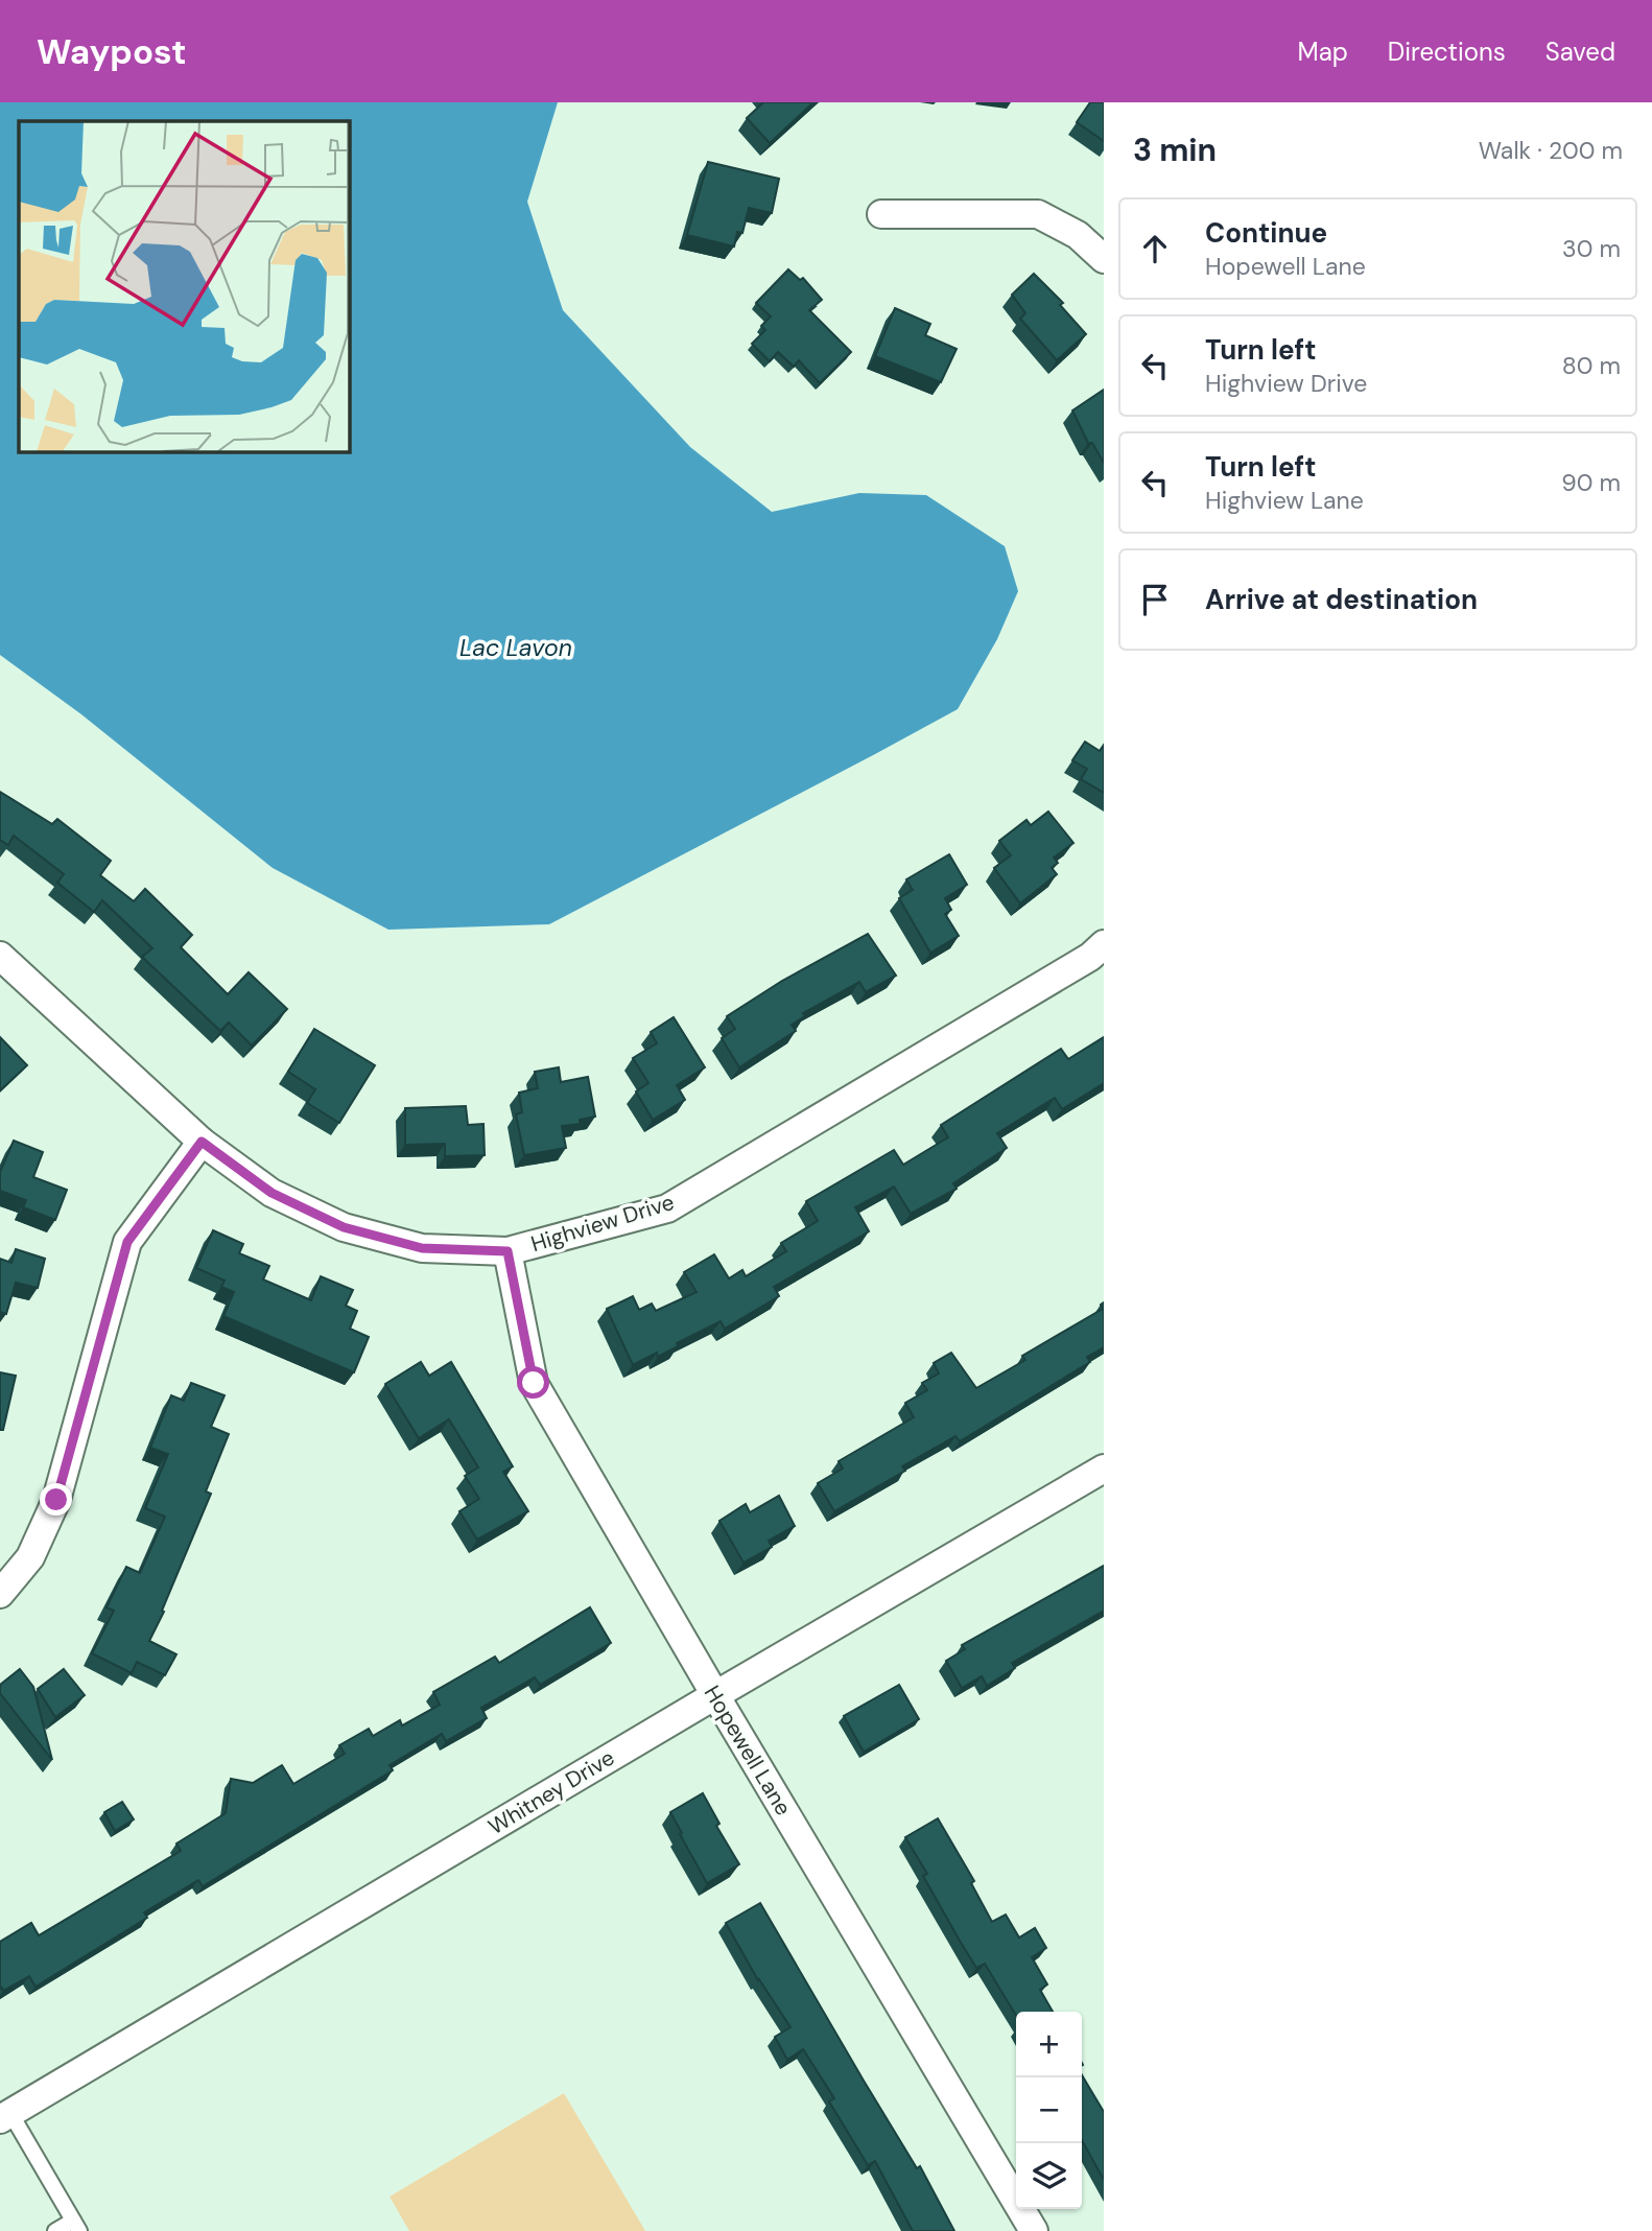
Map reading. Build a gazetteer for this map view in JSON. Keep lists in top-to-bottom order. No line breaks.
{"streets":{"street":["Highview Drive","Hopewell Lane","Whitney Drive"]},"crossings":[["Highview Drive","Hopewell Lane"],["Hopewell Lane","Whitney Drive"]],"water":["Lac Lavon"],"page":{"header":"Waypost","nav":["Map","Directions","Saved"],"heading":["3 min","Walk · 200 m"],"list":[["Continue","Hopewell Lane","30 m"],["Turn left","Highview Drive","80 m"],["Turn left","Highview Lane","90 m"],"Arrive at destination"],"map_buttons":["+","−"]}}
